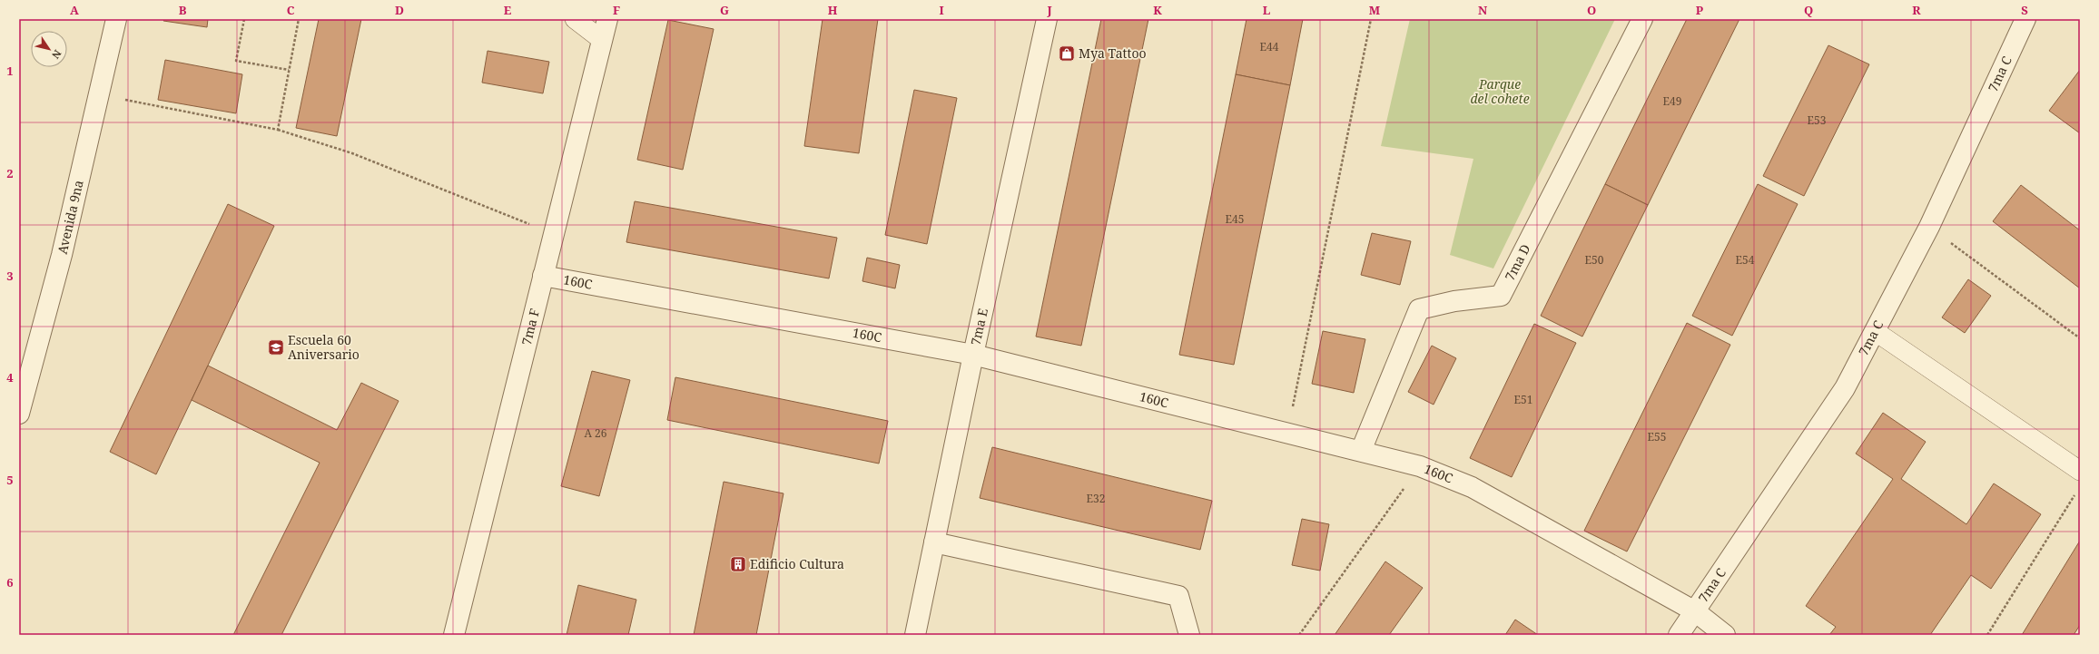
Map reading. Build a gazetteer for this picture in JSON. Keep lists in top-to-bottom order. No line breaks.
{"streets":{"street":["7ma C","Avenida 9na","7ma D","160C","7ma F","7ma E"]},"crossings":[["7ma C","160C"],["7ma D","160C"],["160C","7ma F"],["160C","7ma E"]],"parks":["Parque del cohete"],"places":{"shop":["Mya Tattoo"],"school or university":["Escuela 60 Aniversario"],"building":["Edificio Cultura"]},"house_numbers":["E44","E49","E53","E45","E50","E54","E51","A 26","E55","E32"],"north":"bottom right","grid":{"columns":["A","B","C","D","E","F","G","H","I","J","K","L","M","N","O","P","Q","R","S"],"rows":["1","2","3","4","5","6"]}}
